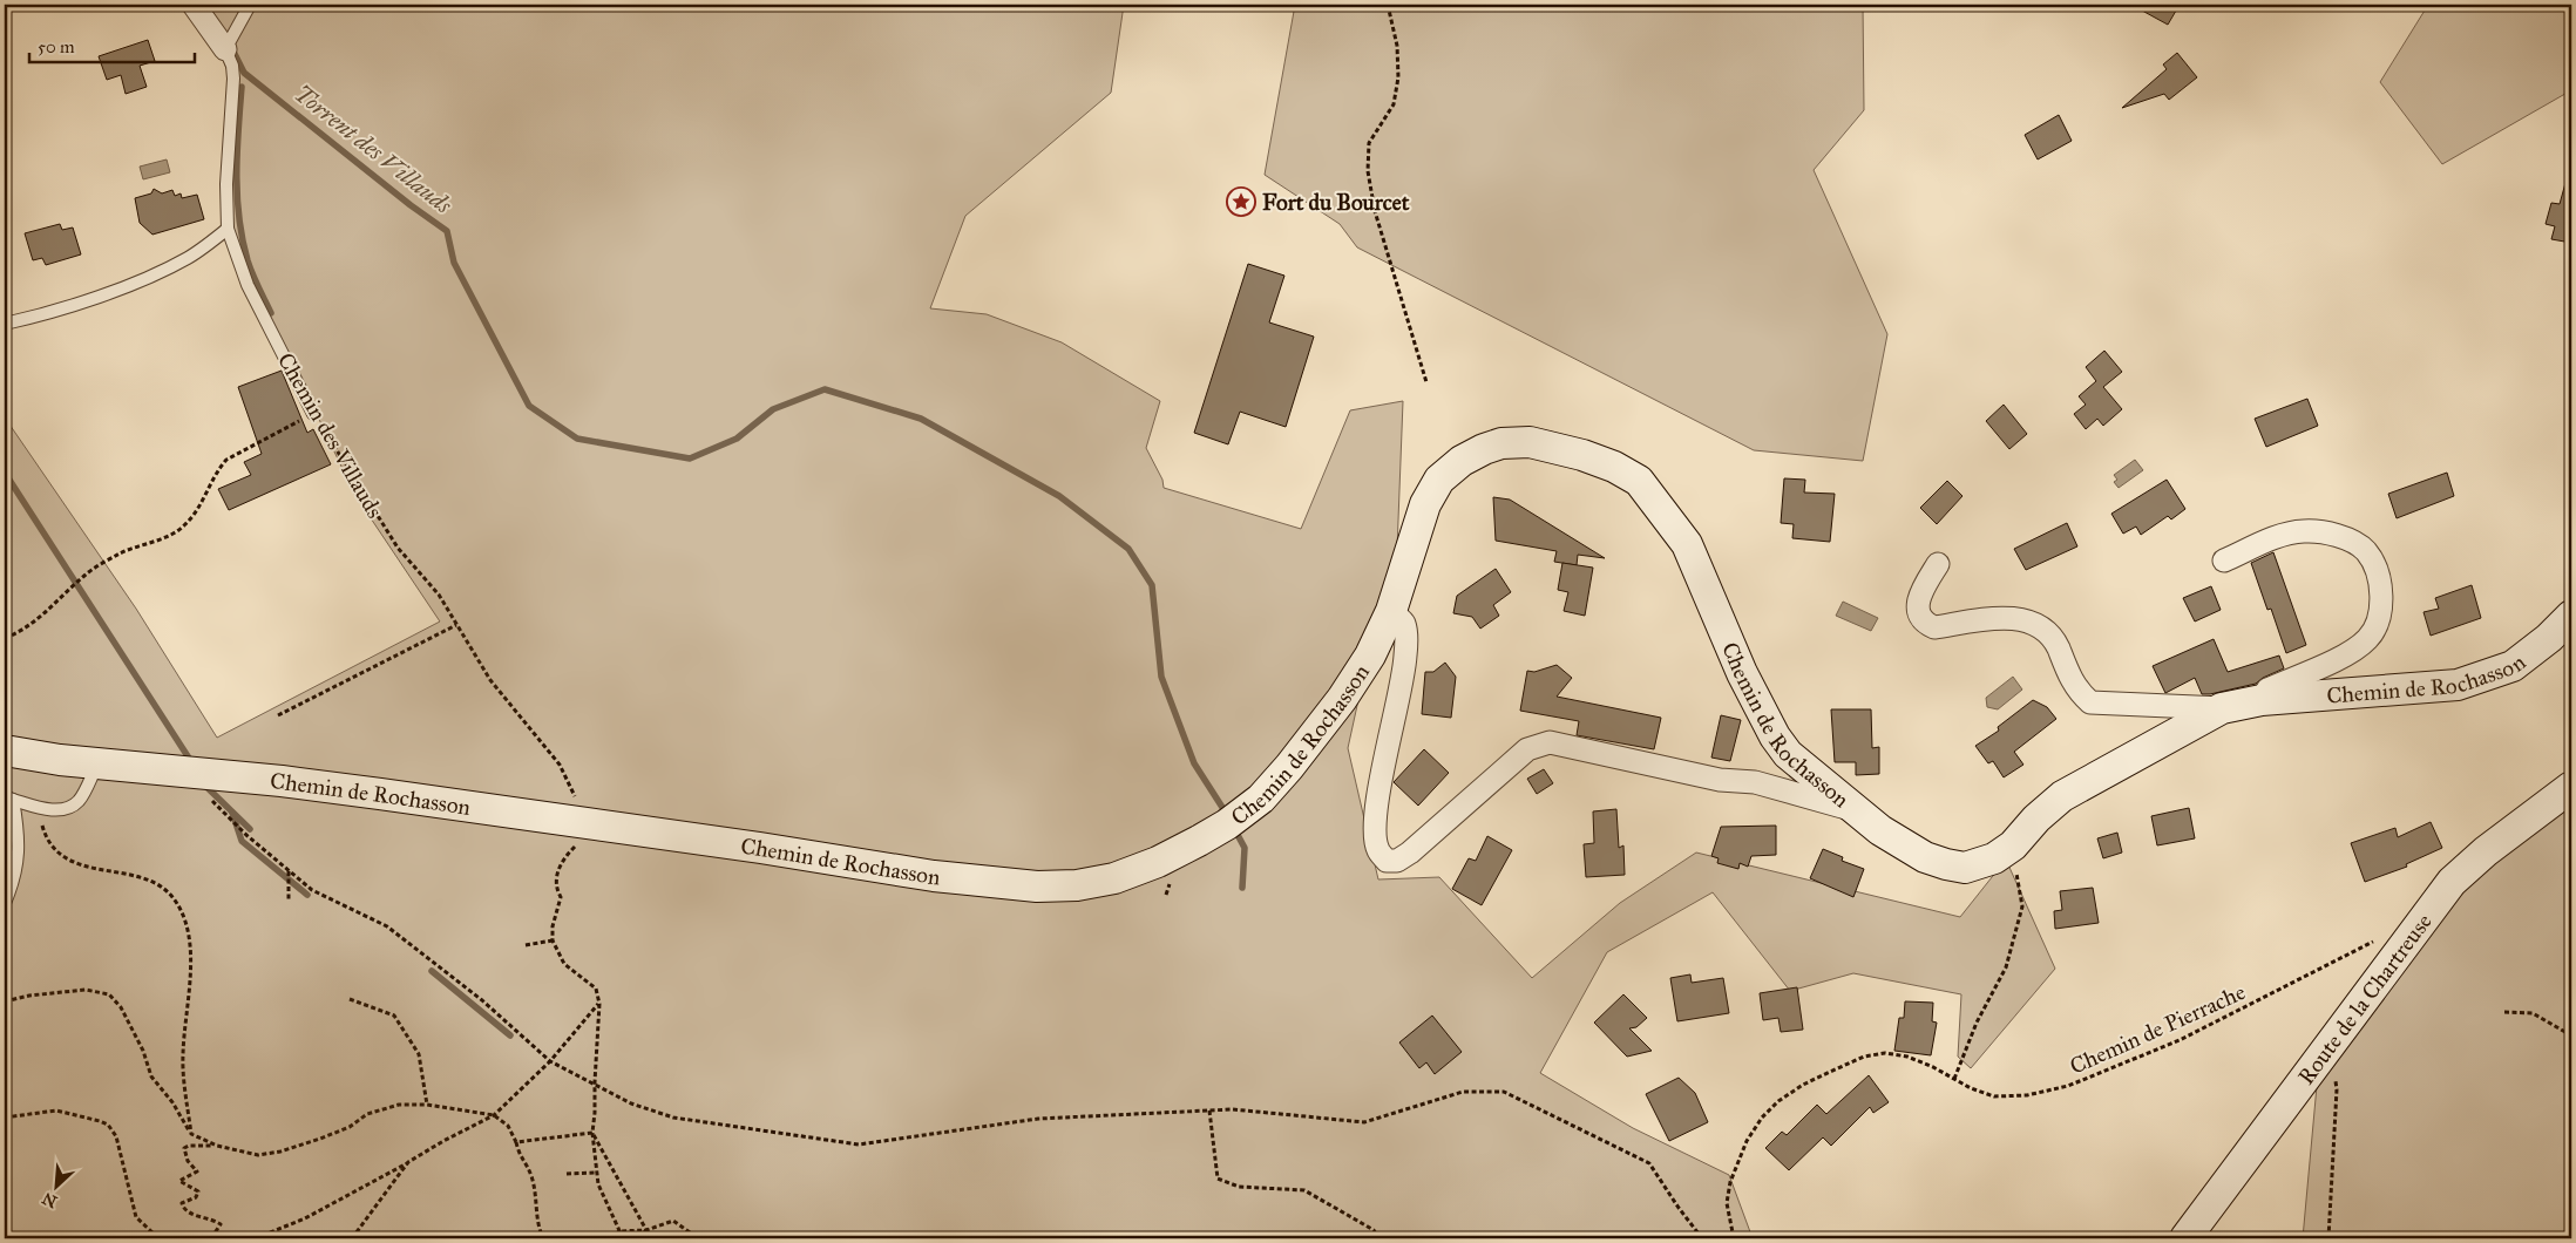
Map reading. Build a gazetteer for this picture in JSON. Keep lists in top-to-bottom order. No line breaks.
{"streets":{"street":["Chemin des Villauds","Chemin de Rochasson","Route de la Chartreuse"],"path":["Chemin de Pierrache"]},"crossings":[["Chemin des Villauds","Chemin de Rochasson"]],"water":["Torrent des Villauds"],"places":{"place":["Fort du Bourcet"]},"scale_bar":"50 m","north":"bottom left"}
